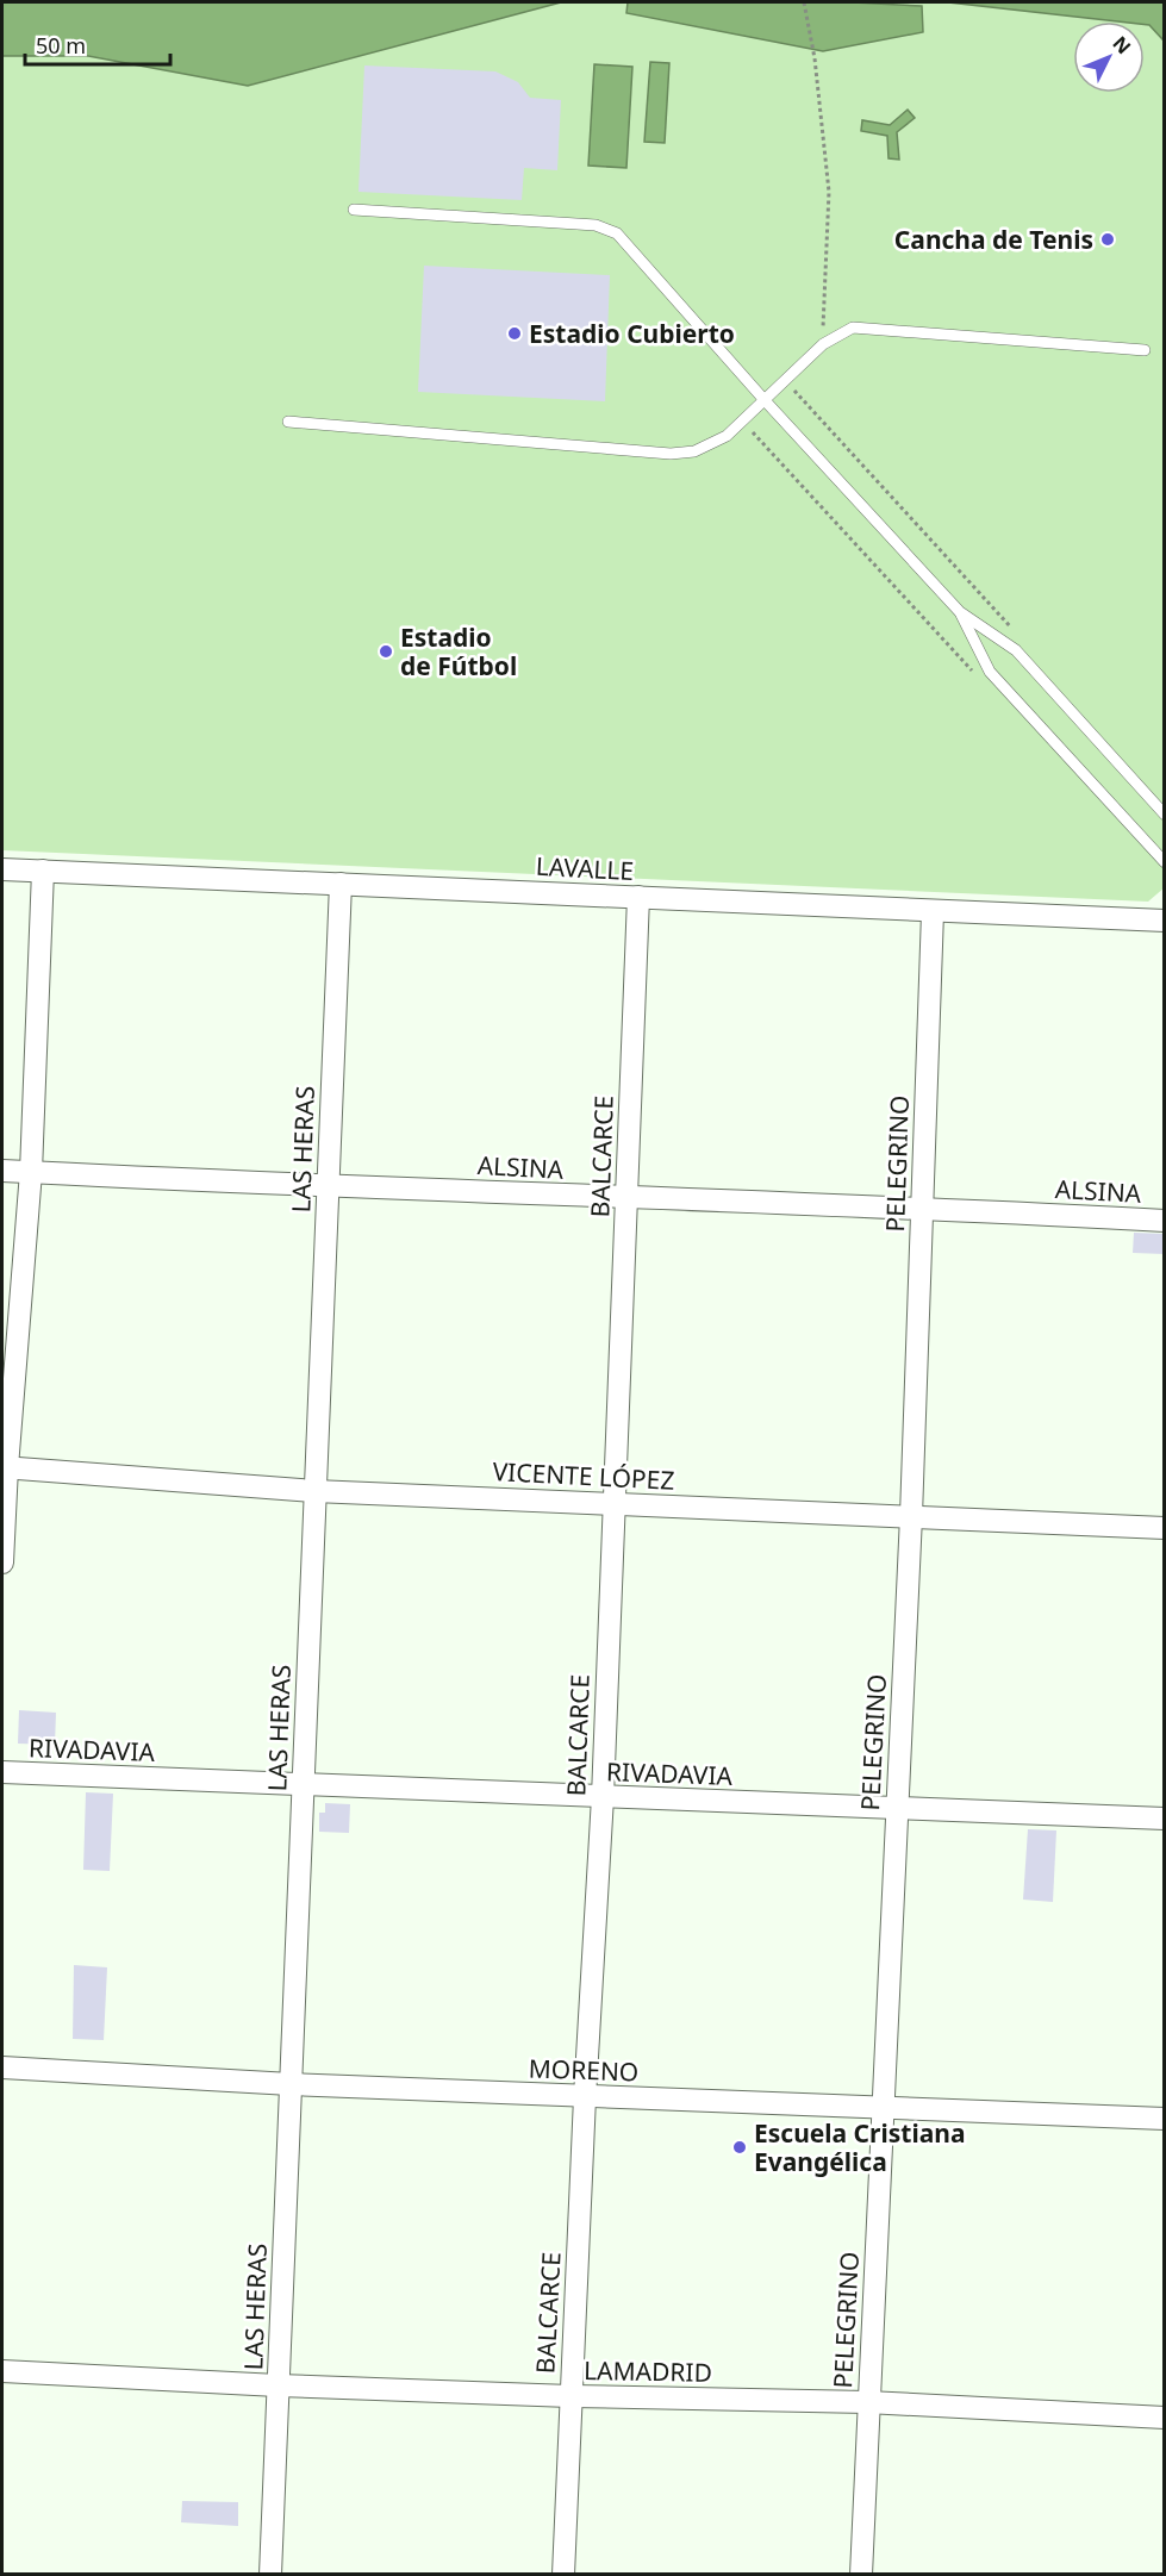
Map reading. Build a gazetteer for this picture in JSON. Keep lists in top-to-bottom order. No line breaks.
{"streets":{"street":["LAVALLE","LAS HERAS","BALCARCE","PELEGRINO","ALSINA","VICENTE LÓPEZ","RIVADAVIA","MORENO","LAMADRID"]},"crossings":[["LAVALLE","LAS HERAS"],["LAVALLE","BALCARCE"],["LAVALLE","PELEGRINO"],["LAS HERAS","ALSINA"],["LAS HERAS","VICENTE LÓPEZ"],["LAS HERAS","RIVADAVIA"],["LAS HERAS","MORENO"],["LAS HERAS","LAMADRID"],["BALCARCE","ALSINA"],["BALCARCE","VICENTE LÓPEZ"],["BALCARCE","RIVADAVIA"],["BALCARCE","MORENO"],["BALCARCE","LAMADRID"],["PELEGRINO","ALSINA"],["PELEGRINO","VICENTE LÓPEZ"],["PELEGRINO","RIVADAVIA"],["PELEGRINO","MORENO"],["PELEGRINO","LAMADRID"]],"places":["Cancha de Tenis","Estadio Cubierto","Estadio de Fútbol","Escuela Cristiana Evangélica"],"scale_bar":"50 m","north":"top right"}
